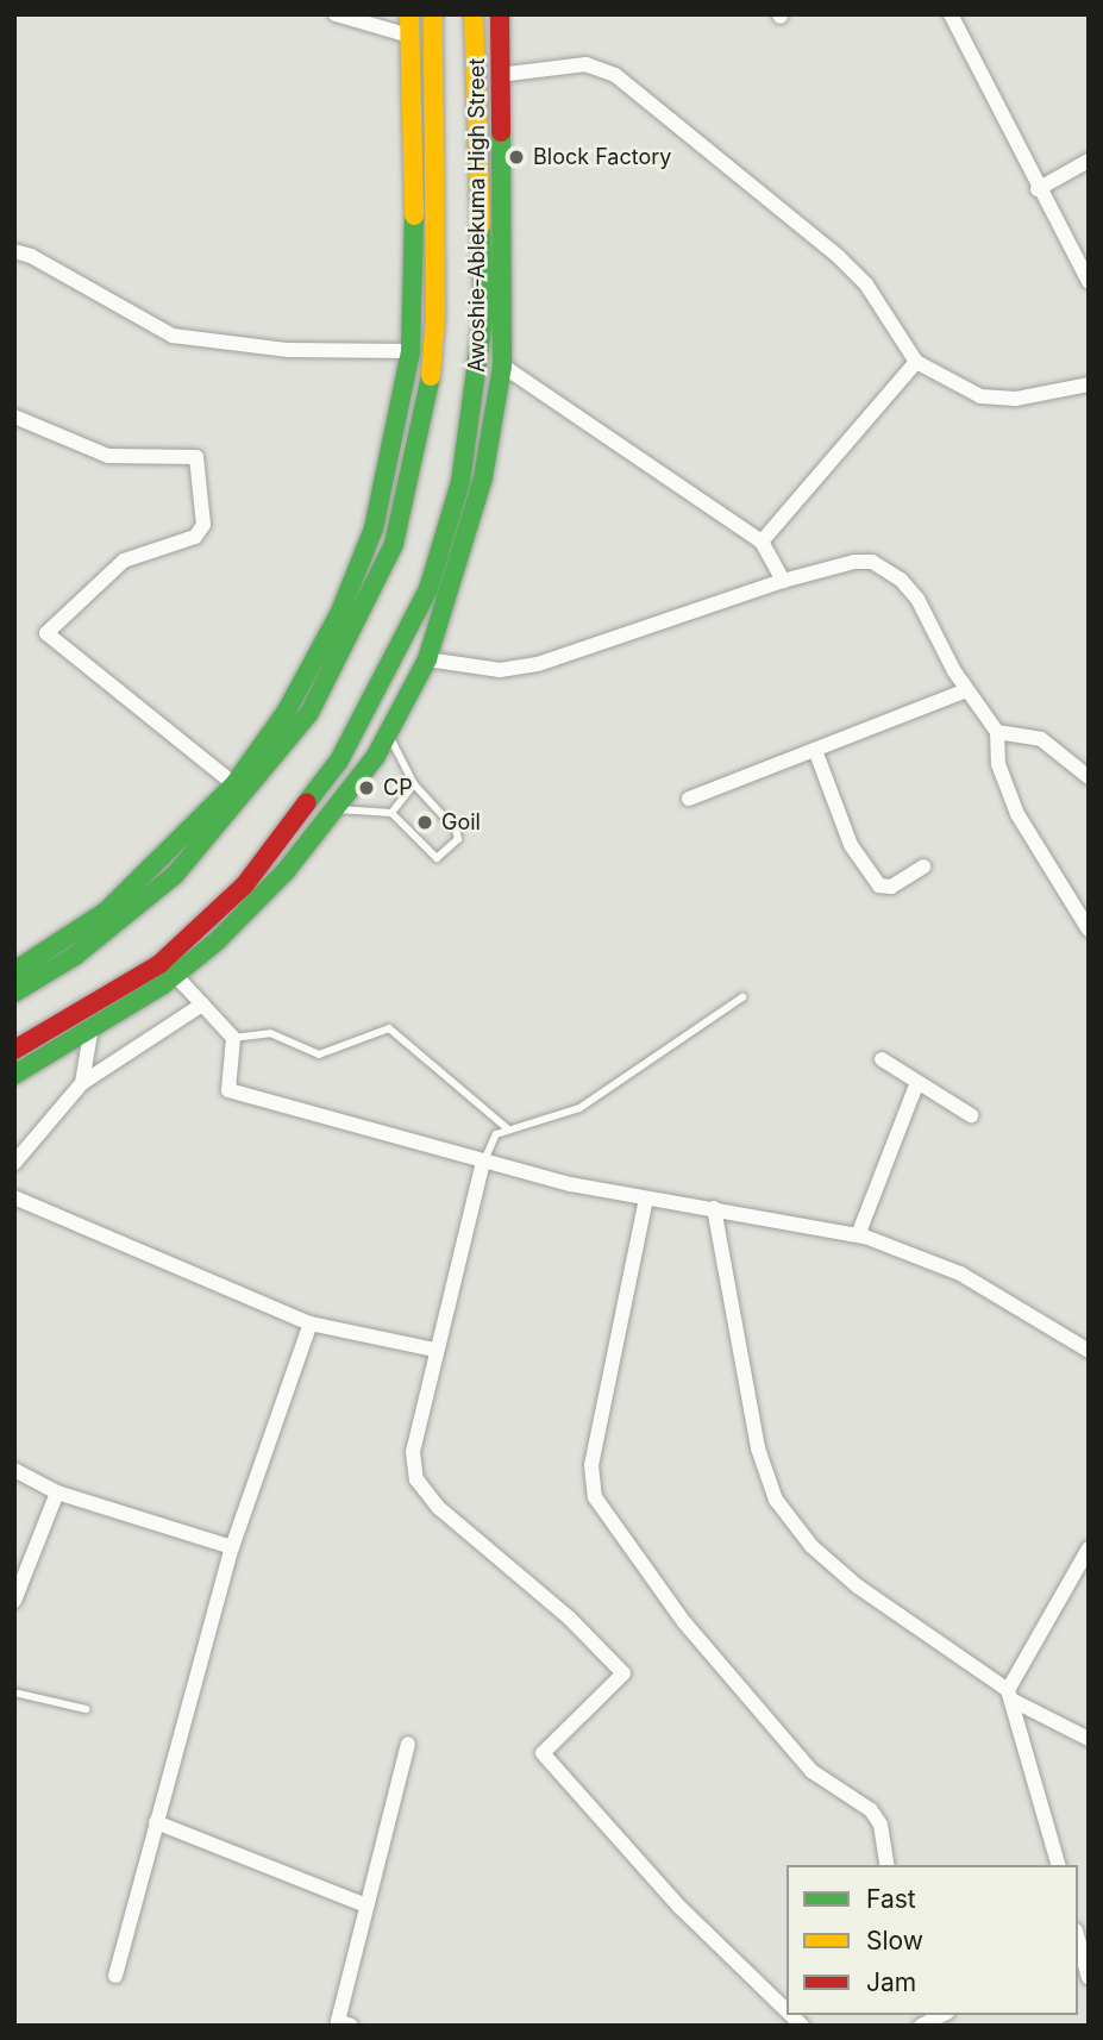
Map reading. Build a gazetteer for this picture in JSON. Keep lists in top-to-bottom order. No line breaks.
{"streets":{"street":["Awoshie-Ablekuma High Street"]},"places":["Block Factory","CP","Goil"],"legend":["Fast","Slow","Jam"]}
